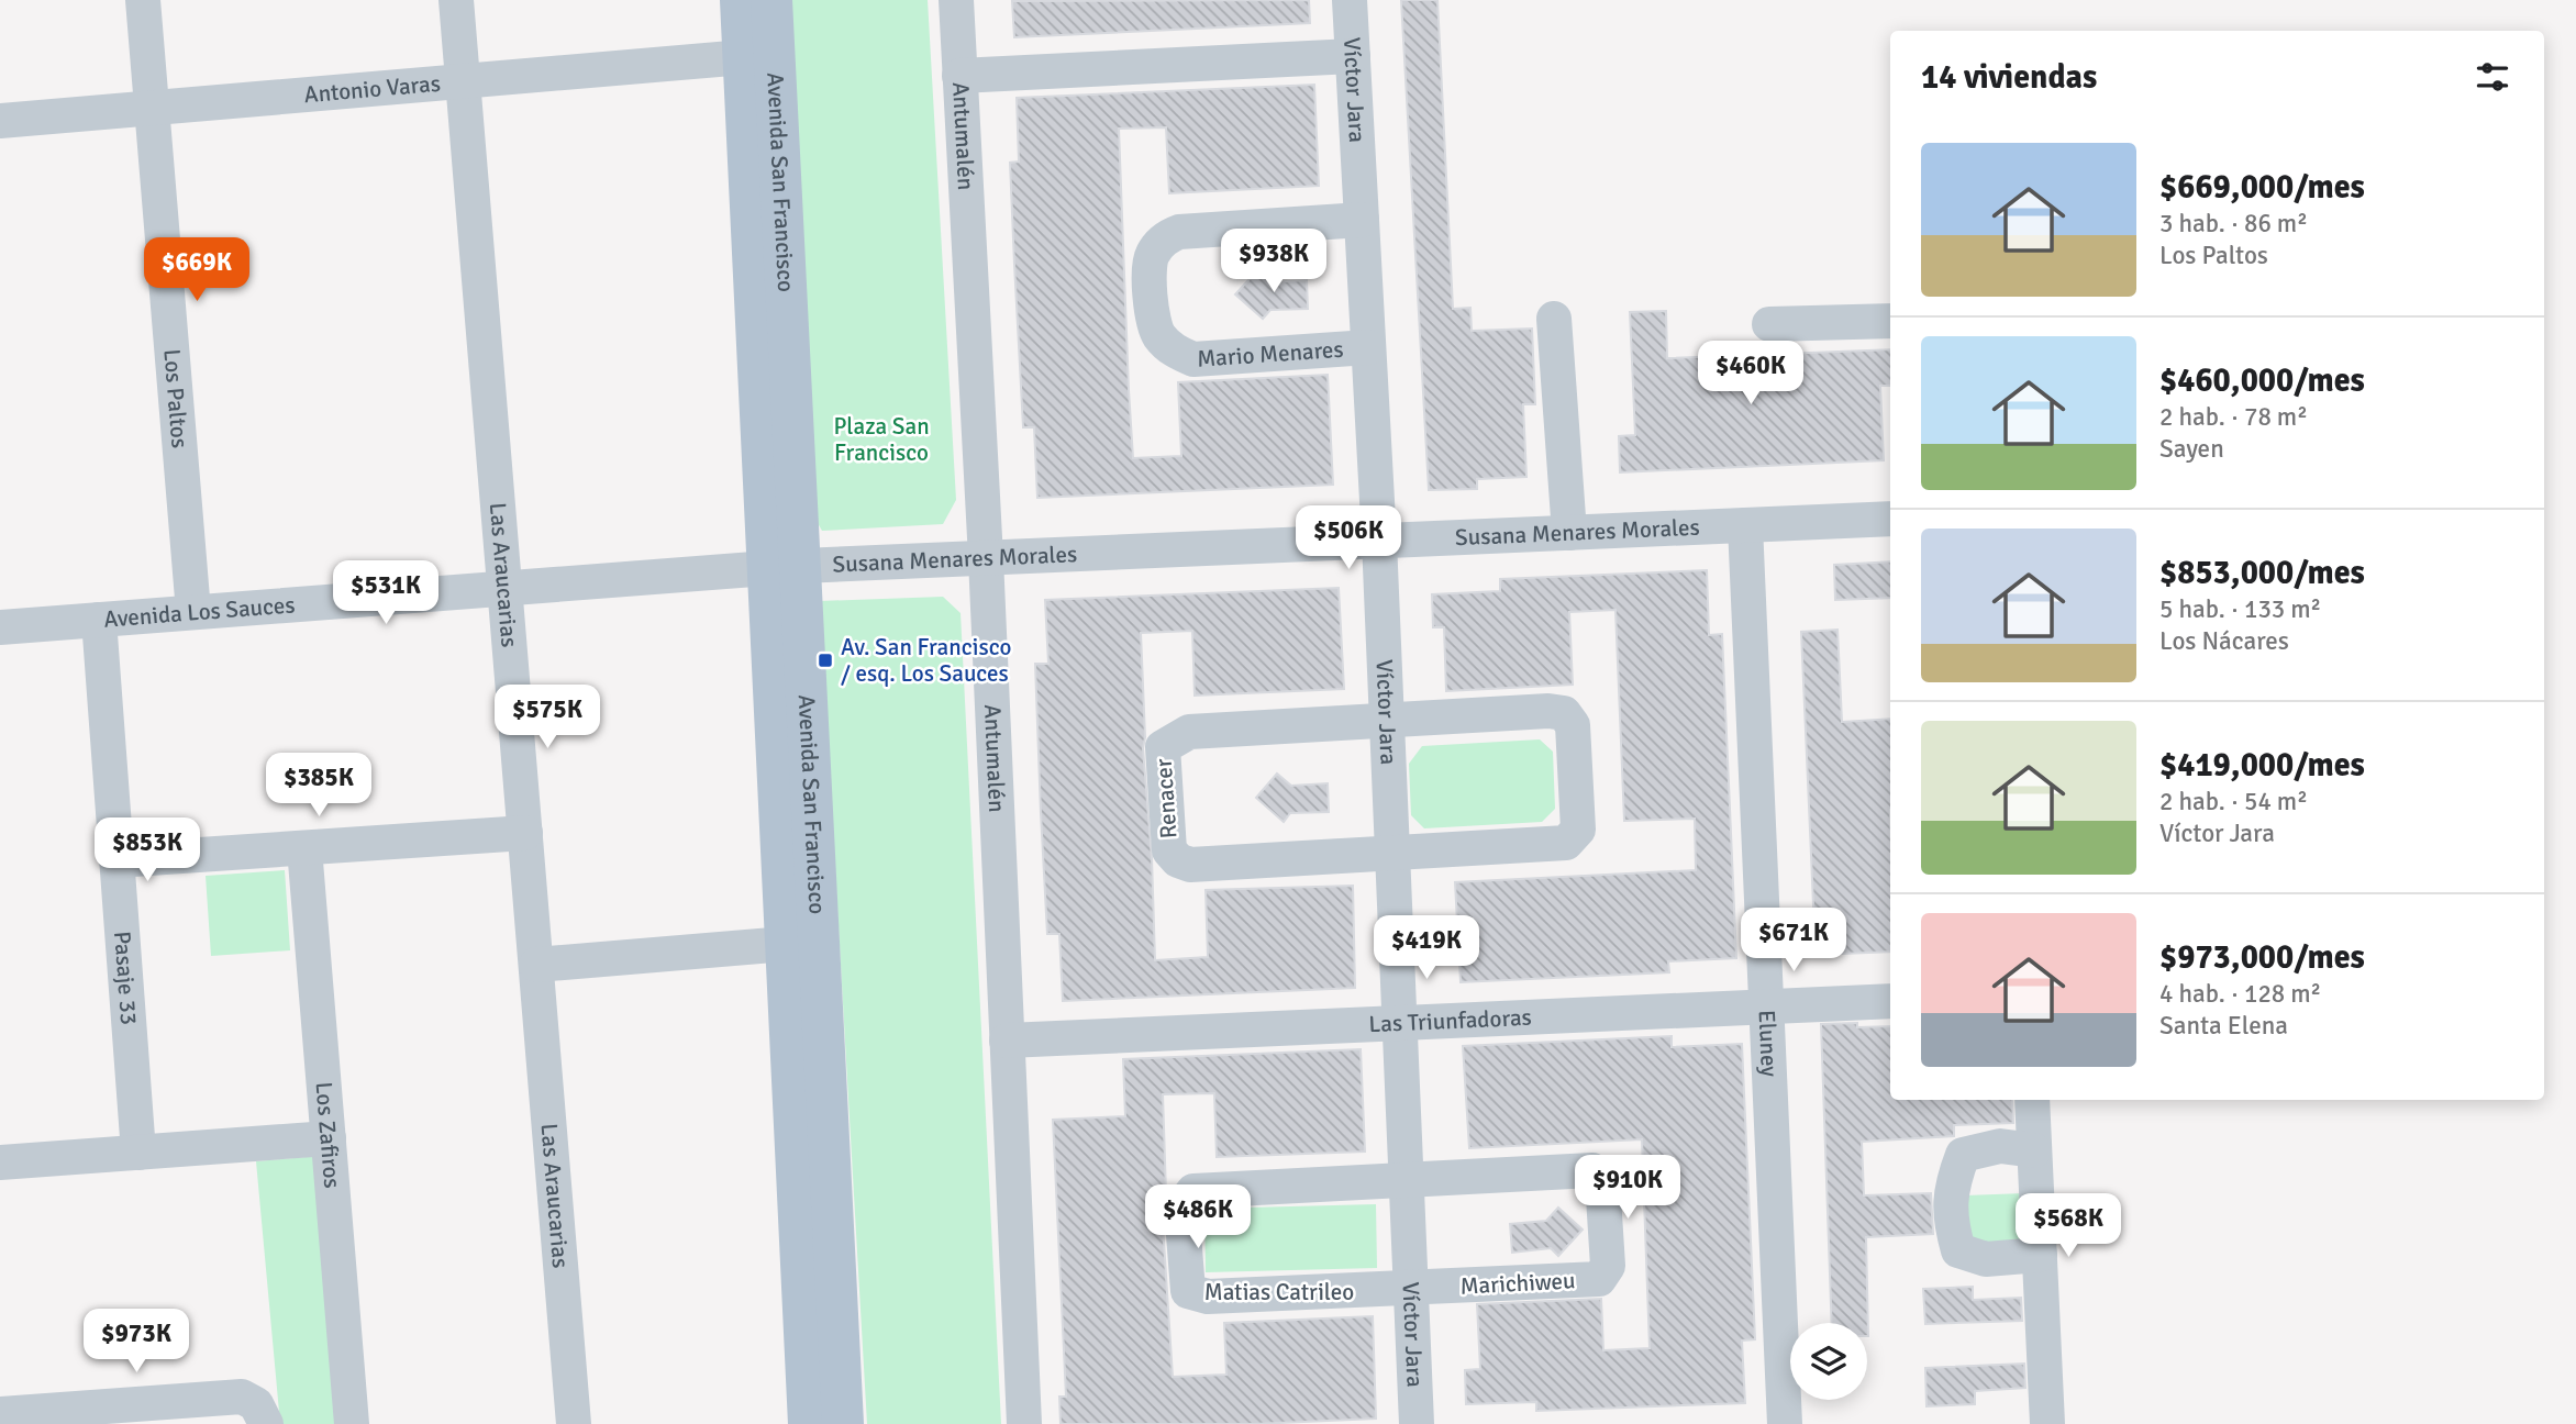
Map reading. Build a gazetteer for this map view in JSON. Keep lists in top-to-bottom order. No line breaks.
{"streets":{"main road":["Avenida San Francisco"],"street":["Antonio Varas","Víctor Jara","Antumalén","Mario Menares","Los Paltos","Susana Menares Morales","Las Araucarias","Avenida Los Sauces","Renacer","Pasaje 33","Las Triunfadoras","Eluney","Los Zafiros","Marichiweu","Matias Catrileo"]},"crossings":[["Antonio Varas","Avenida San Francisco"],["Antonio Varas","Los Paltos"],["Antonio Varas","Las Araucarias"],["Víctor Jara","Mario Menares"],["Víctor Jara","Susana Menares Morales"],["Víctor Jara","Renacer"],["Víctor Jara","Las Triunfadoras"],["Víctor Jara","Marichiweu"],["Víctor Jara","Matias Catrileo"],["Antumalén","Susana Menares Morales"],["Antumalén","Las Triunfadoras"],["Avenida San Francisco","Susana Menares Morales"],["Avenida San Francisco","Avenida Los Sauces"],["Los Paltos","Avenida Los Sauces"],["Susana Menares Morales","Avenida Los Sauces"],["Susana Menares Morales","Eluney"],["Las Araucarias","Avenida Los Sauces"],["Avenida Los Sauces","Pasaje 33"],["Las Triunfadoras","Eluney"],["Marichiweu","Matias Catrileo"]],"parks":["Plaza San Francisco"],"places":{"transit":["Av. San Francisco / esq. Los Sauces"]},"page":{"heading":"14 viviendas","list":[{"name":"$669,000/mes","note":"3 hab. · 86 m² · Los Paltos"},{"name":"$460,000/mes","note":"2 hab. · 78 m² · Sayen"},{"name":"$853,000/mes","note":"5 hab. · 133 m² · Los Nácares"},{"name":"$419,000/mes","note":"2 hab. · 54 m² · Víctor Jara"},{"name":"$973,000/mes","note":"4 hab. · 128 m² · Santa Elena"}],"price":["$938K","$669K","$460K","$506K","$531K","$575K","$385K","$853K","$671K","$419K","$910K","$486K","$568K","$973K"]}}
